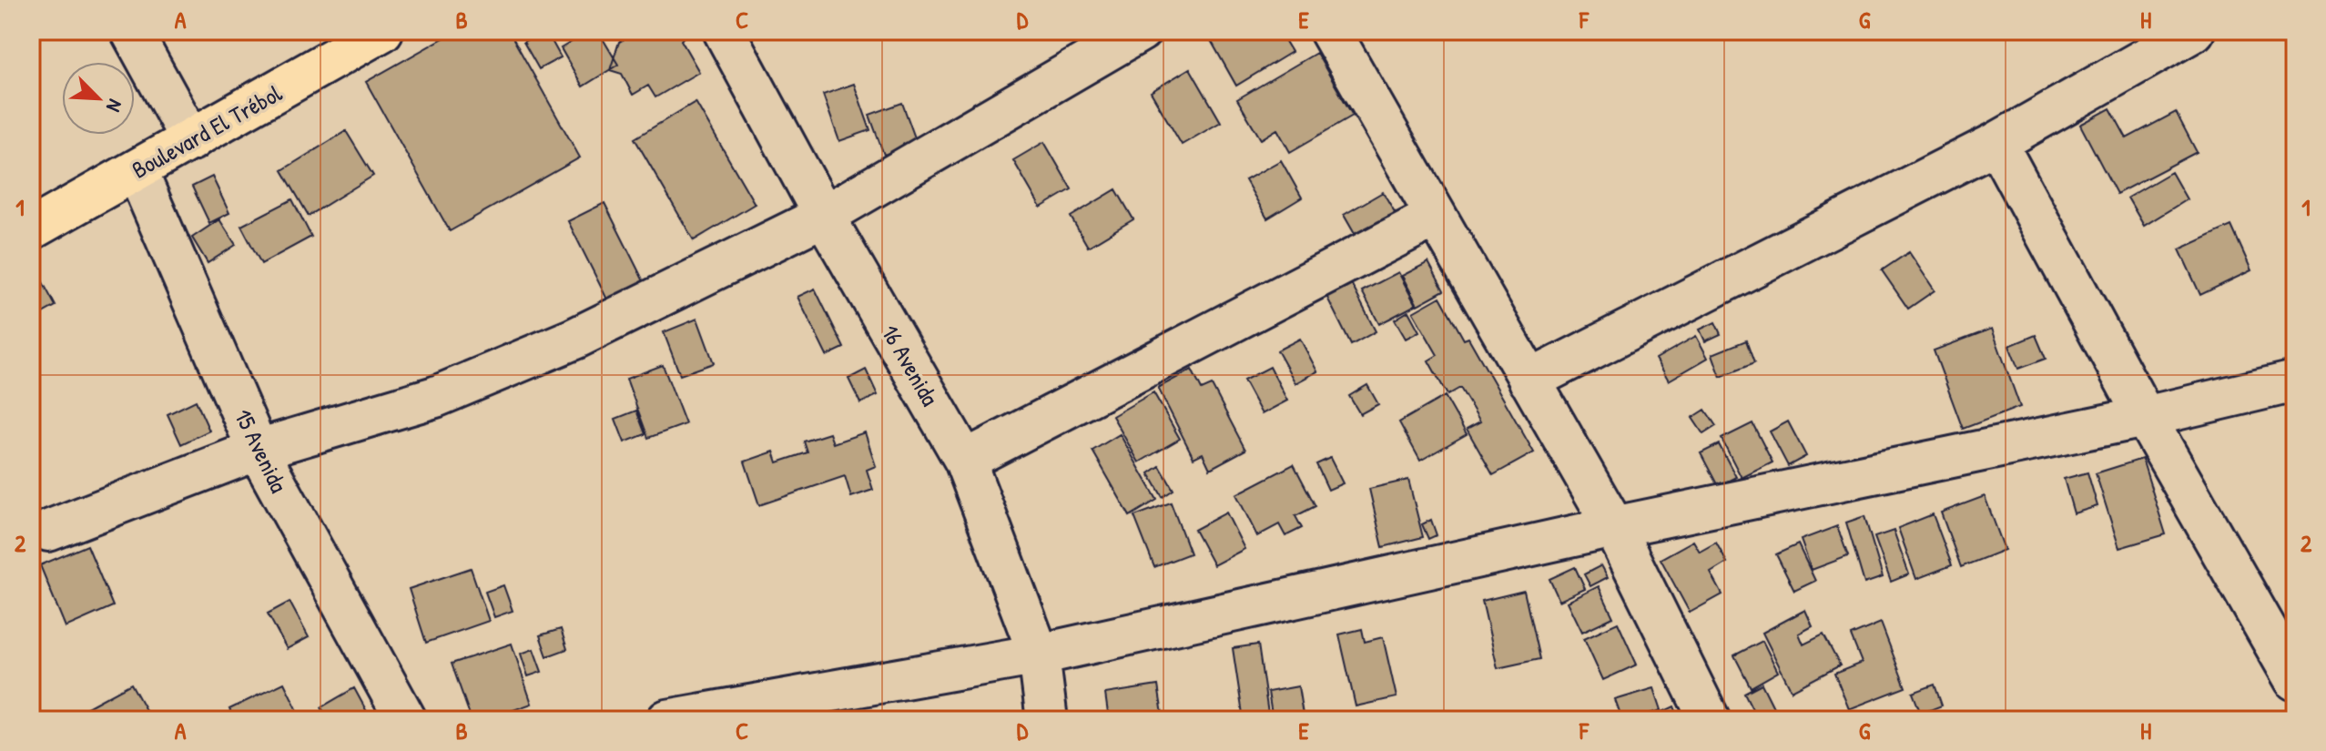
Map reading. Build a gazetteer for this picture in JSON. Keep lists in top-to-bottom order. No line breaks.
{"streets":{"main road":["Boulevard El Trébol"],"street":["16 Avenida","15 Avenida"]},"crossings":[["Boulevard El Trébol","15 Avenida"]],"north":"bottom right","grid":{"columns":["A","B","C","D","E","F","G","H"],"rows":["1","2"]}}
